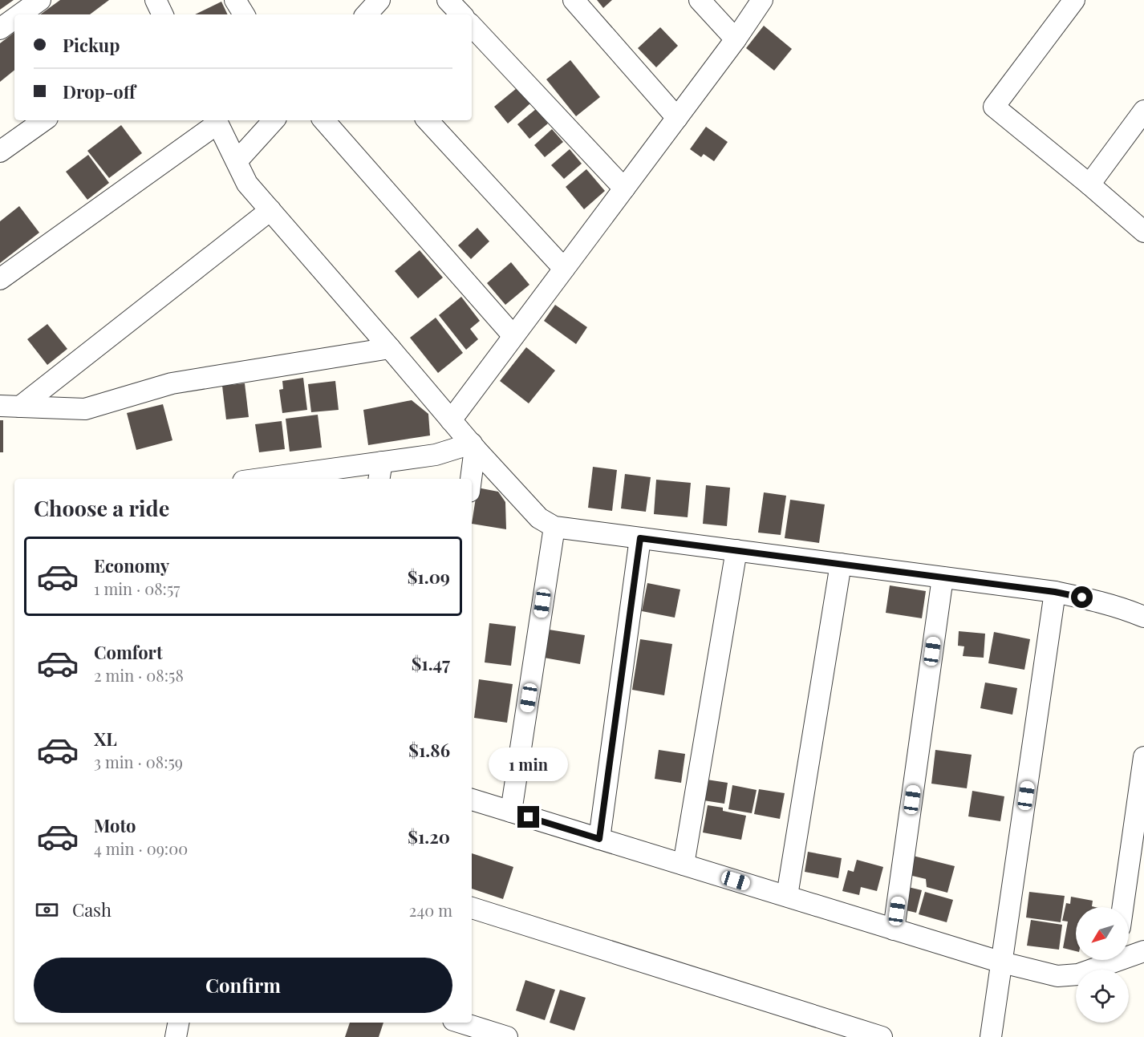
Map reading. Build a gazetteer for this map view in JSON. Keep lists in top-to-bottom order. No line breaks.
{"north":"bottom left","page":{"banner":["Pickup","Drop-off"],"heading":"Choose a ride","list":[{"name":"Economy","note":"1 min · 08:57","value":"$1.09"},{"name":"Comfort","note":"2 min · 08:58","value":"$1.47"},{"name":"XL","note":"3 min · 08:59","value":"$1.86"},{"name":"Moto","note":"4 min · 09:00","value":"$1.20"}],"bubble":"1 min","pay":["Cash","240 m"],"buttons":"Confirm"}}
